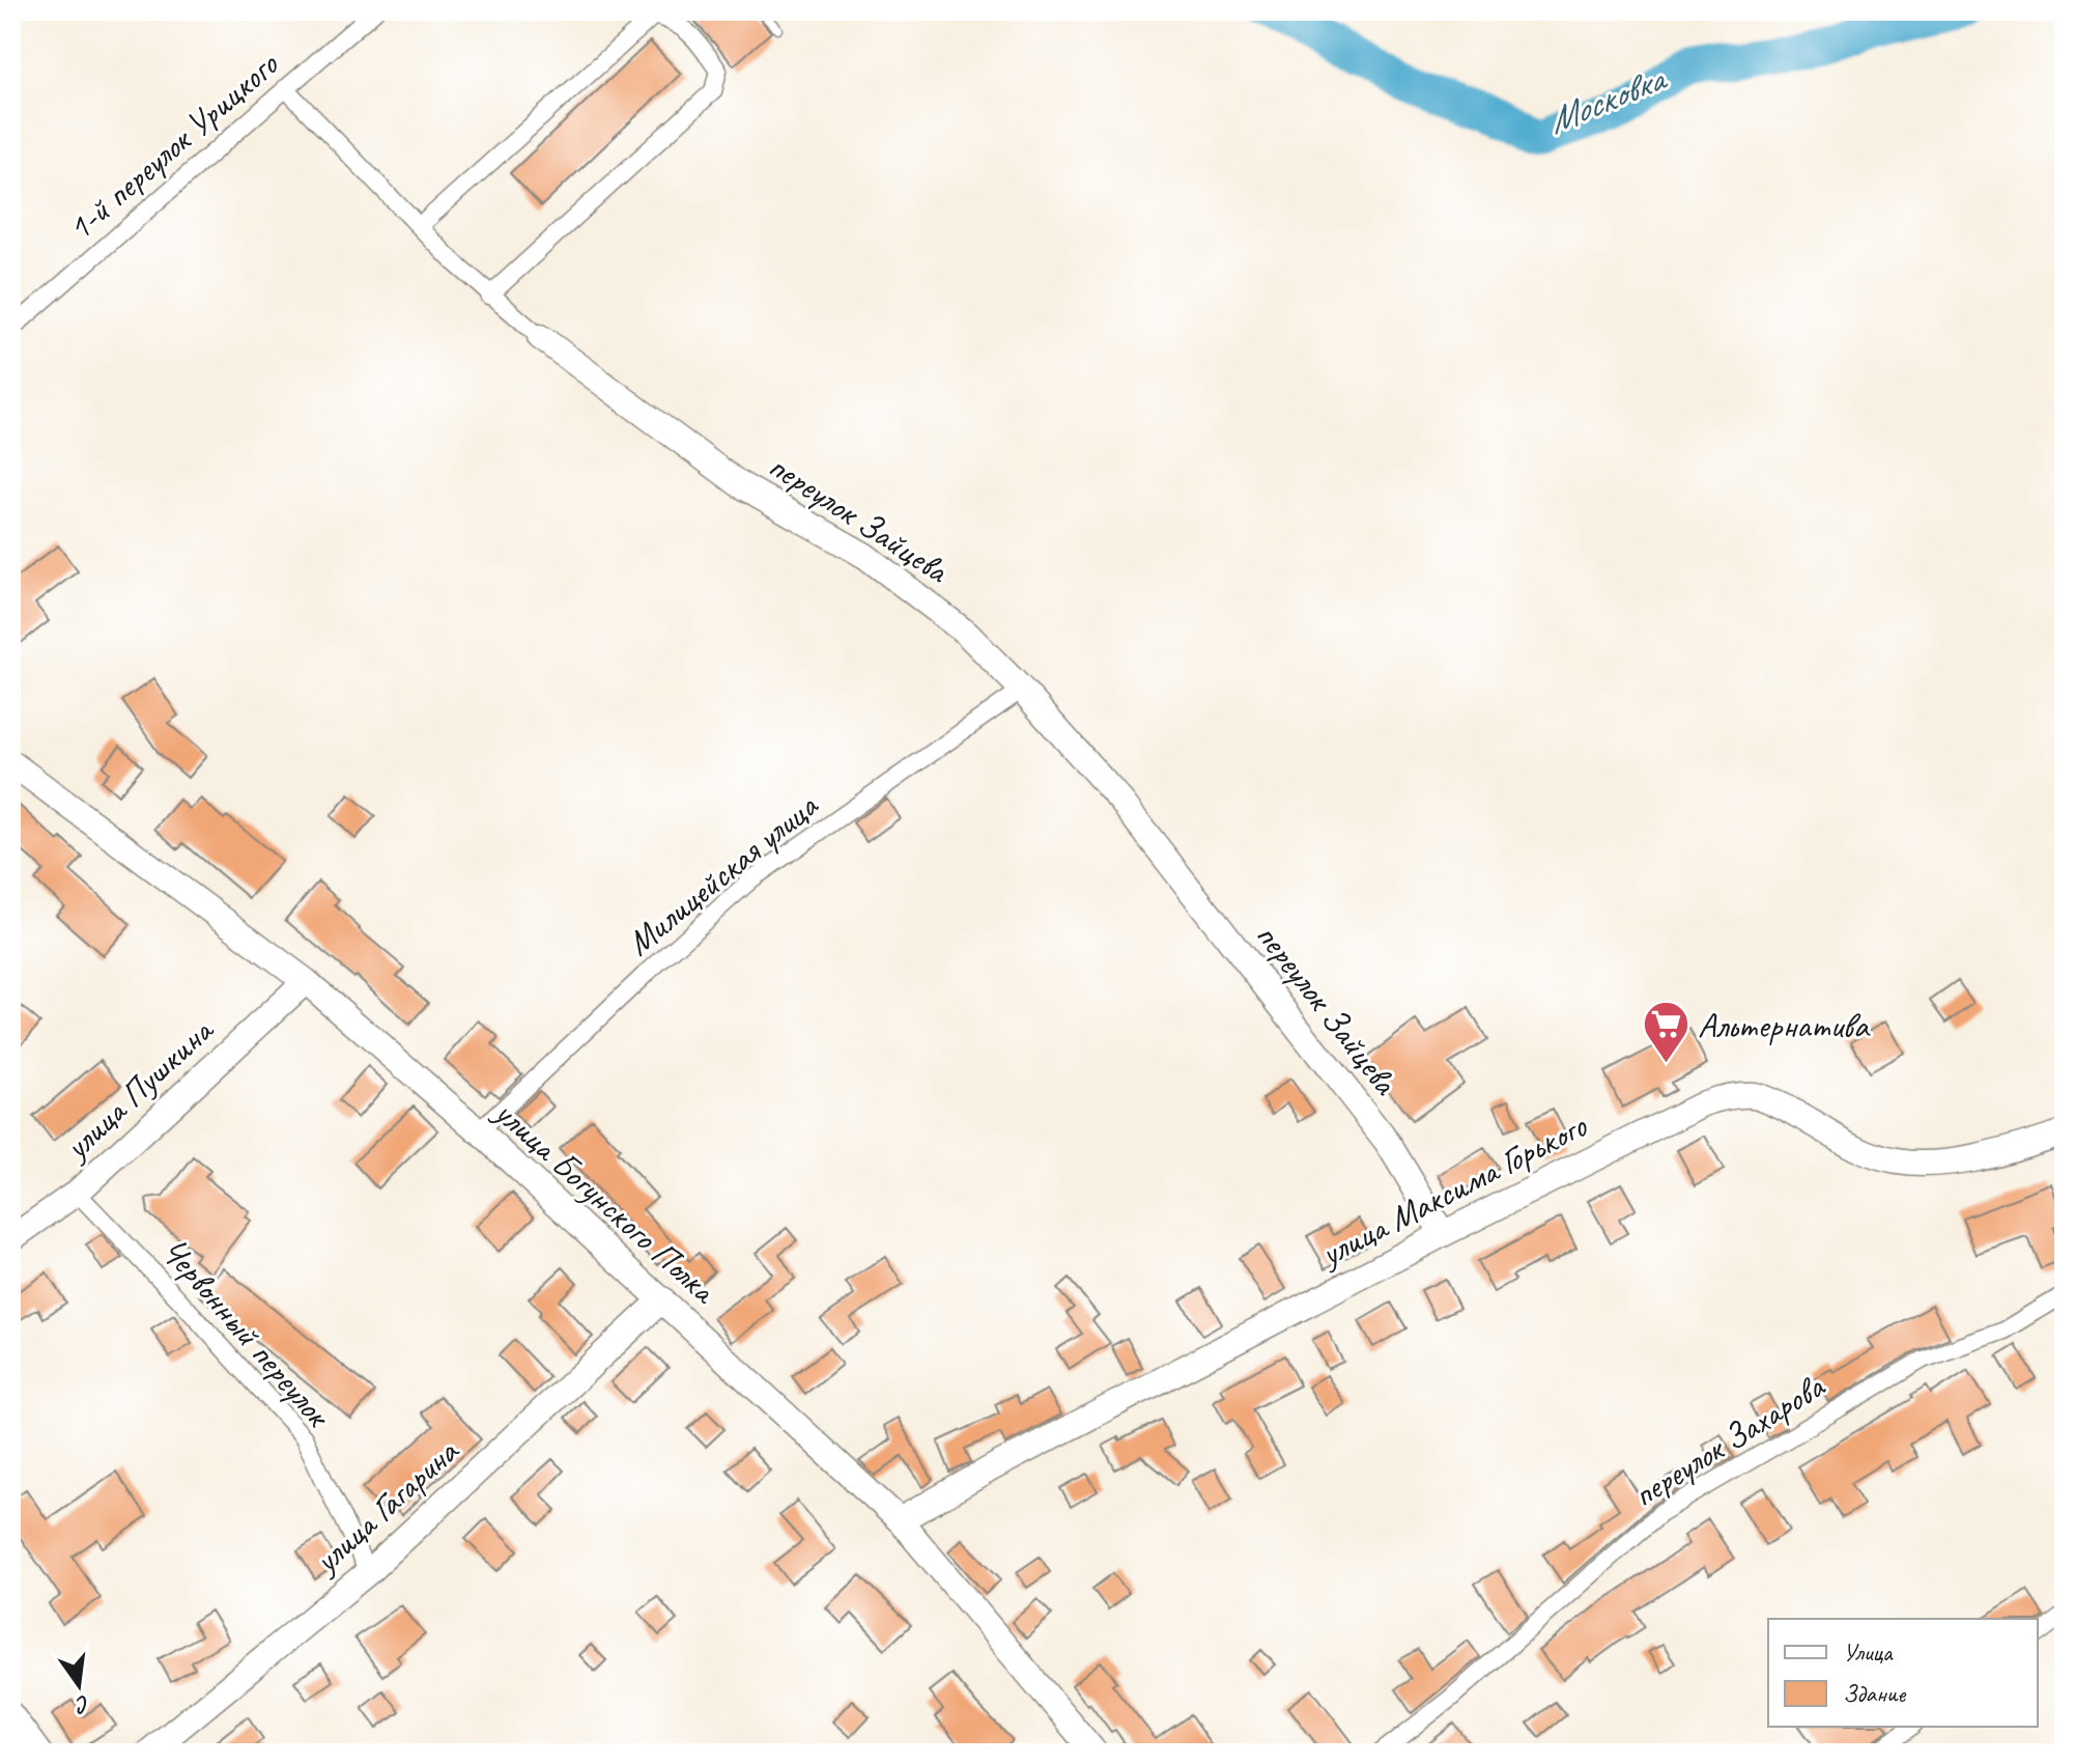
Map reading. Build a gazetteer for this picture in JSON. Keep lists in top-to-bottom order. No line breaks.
{"streets":{"street":["1-й переулок Урицкого","переулок Зайцева","Милицейская улица","улица Пушкина","улица Максима Горького","улица Богунского Полка","Червонный переулок","переулок Захарова","улица Гагарина"]},"crossings":[["1-й переулок Урицкого","переулок Зайцева"],["переулок Зайцева","Милицейская улица"],["переулок Зайцева","улица Максима Горького"],["Милицейская улица","улица Богунского Полка"],["улица Пушкина","улица Богунского Полка"],["улица Пушкина","Червонный переулок"],["улица Максима Горького","улица Богунского Полка"],["улица Богунского Полка","улица Гагарина"],["Червонный переулок","улица Гагарина"]],"water":["Московка"],"places":{"supermarket":["Альтернатива"]},"legend":["Улица","Здание"],"north":"bottom"}
